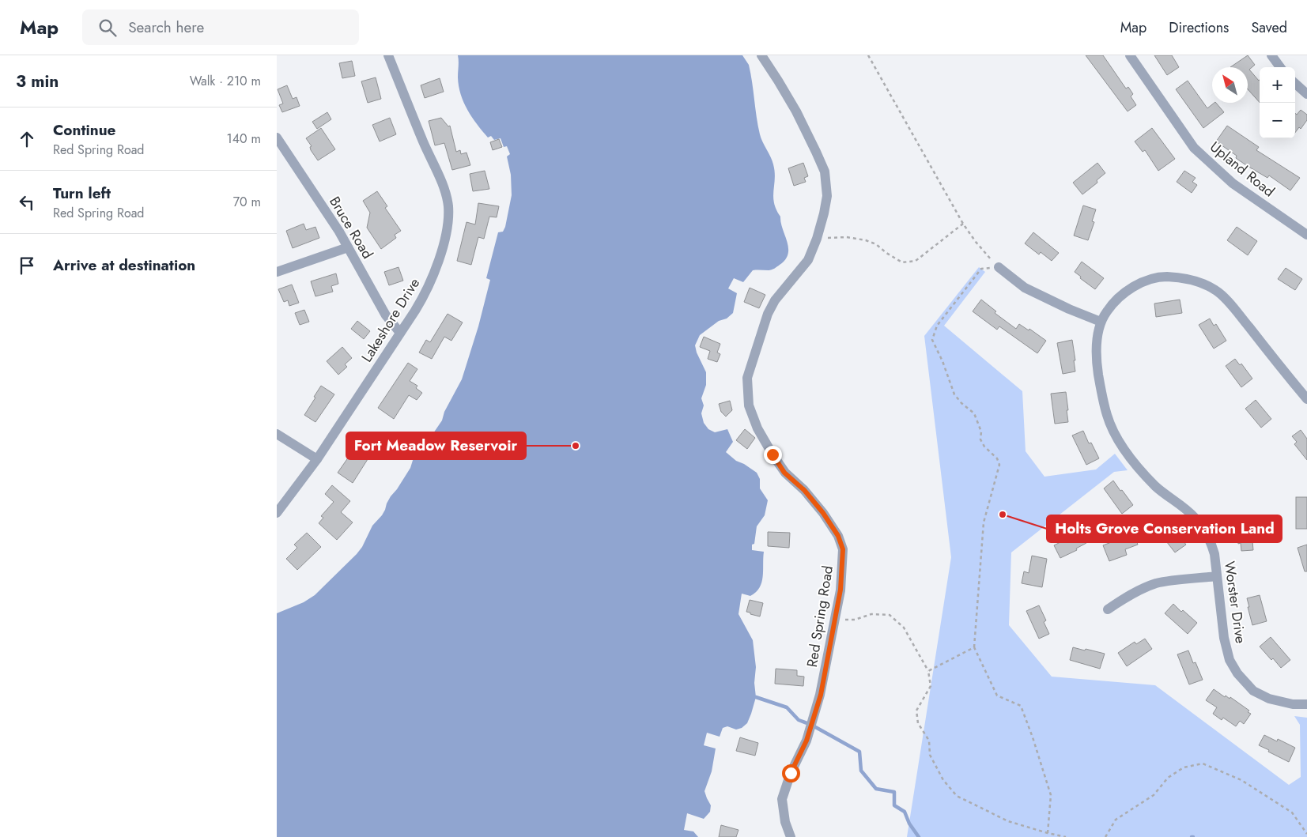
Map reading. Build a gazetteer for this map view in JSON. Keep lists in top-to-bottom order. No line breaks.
{"streets":{"street":["Upland Road","Bruce Road","Lakeshore Drive","Worster Drive","Red Spring Road"]},"crossings":[["Bruce Road","Lakeshore Drive"]],"places":["Fort Meadow Reservoir","Holts Grove Conservation Land"],"north":"top left","page":{"header":"Map","search":"Search here","nav":["Map","Directions","Saved"],"heading":["3 min","Walk · 210 m"],"map_buttons":["+","−"],"list":[["Continue","Red Spring Road","140 m"],["Turn left","Red Spring Road","70 m"],"Arrive at destination"]}}
